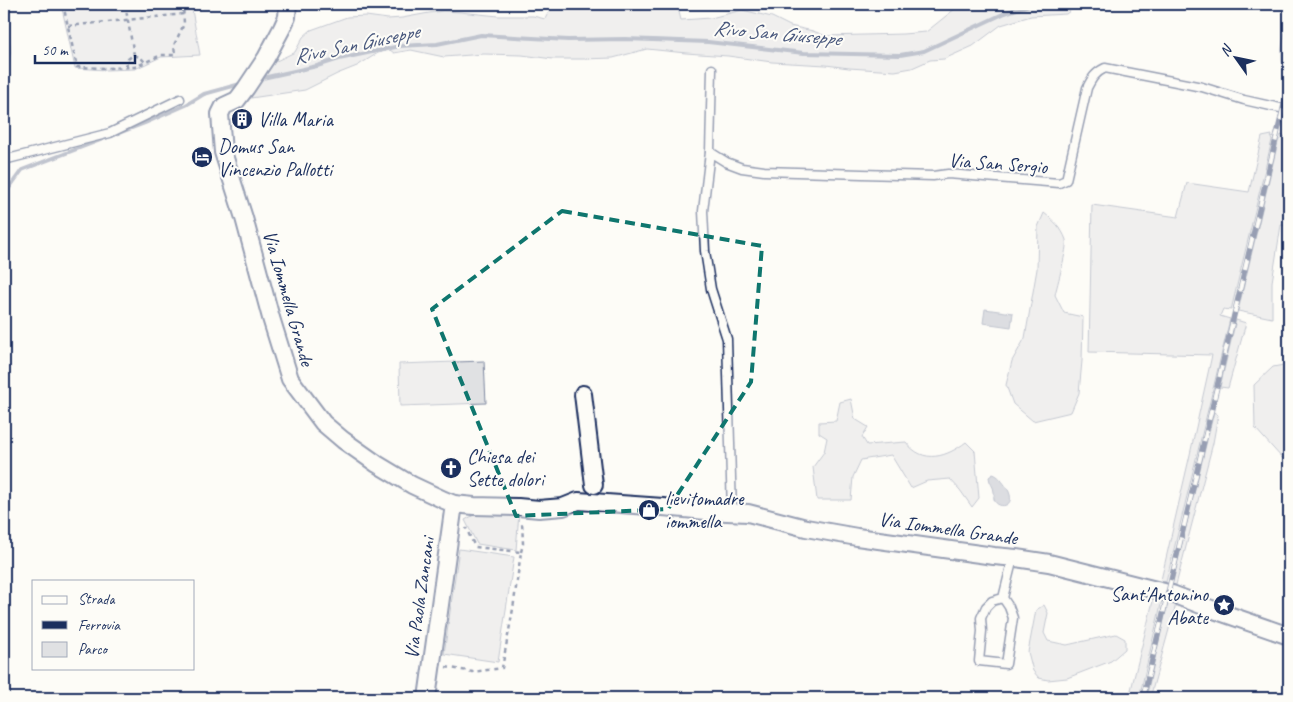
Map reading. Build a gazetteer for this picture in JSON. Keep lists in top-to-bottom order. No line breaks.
{"streets":{"street":["Via Iommella Grande","Via Paola Zancani"],"lane":["Via San Sergio"]},"crossings":[["Via Iommella Grande","Via Paola Zancani"]],"water":["Rivo San Giuseppe"],"places":{"building":["Villa Maria"],"hotel":["Domus San Vincenzio Pallotti"],"church":["Chiesa dei Sette dolori"],"shop":["lievitomadre iommella"],"place":["Sant'Antonino Abate"]},"legend":["Strada","Ferrovia","Parco"],"scale_bar":"50 m","north":"top left"}
